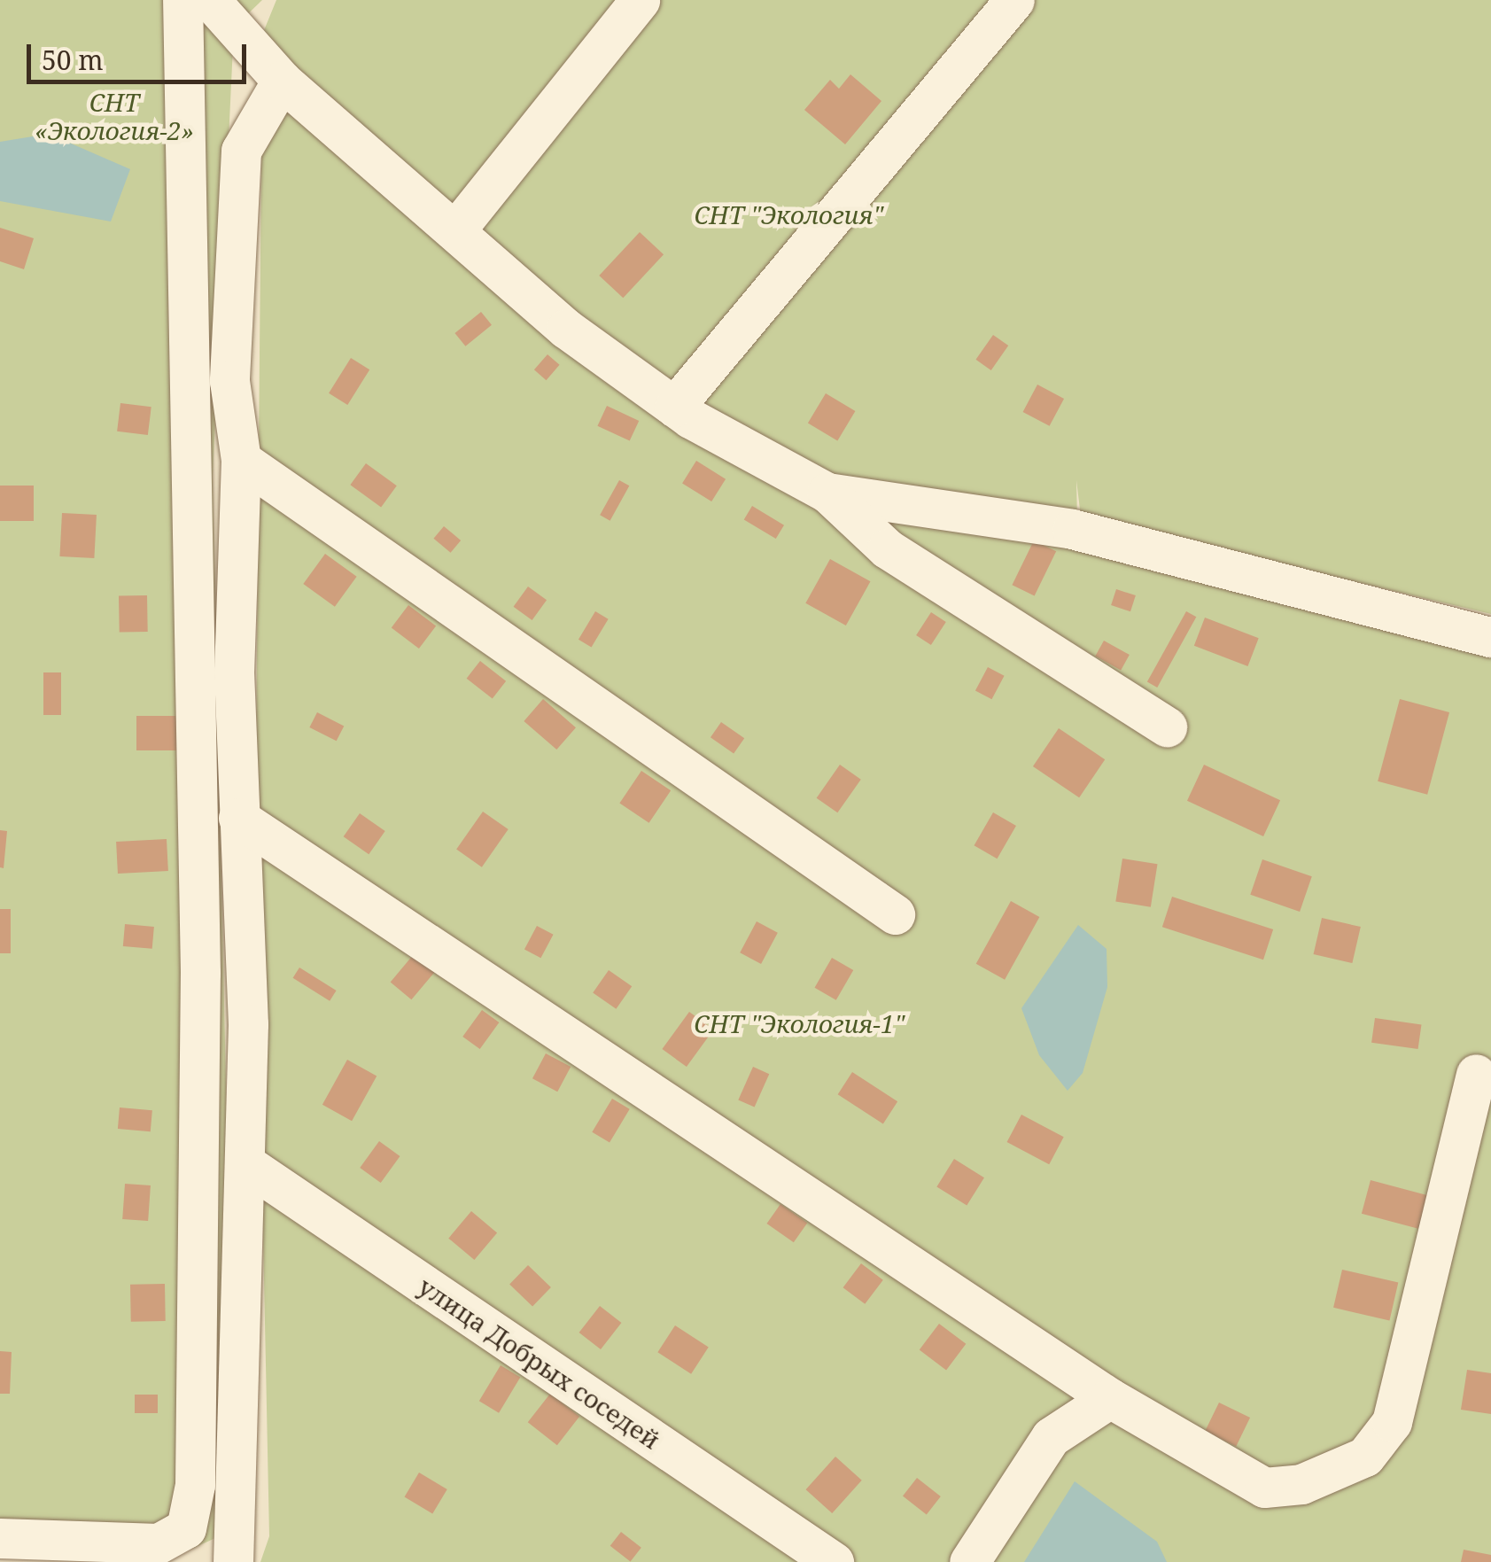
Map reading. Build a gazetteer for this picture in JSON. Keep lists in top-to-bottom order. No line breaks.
{"streets":{"street":["улица Добрых соседей"]},"parks":["СНТ «Экология-2»","СНТ \"Экология\"","СНТ \"Экология-1\""],"scale_bar":"50 m"}
